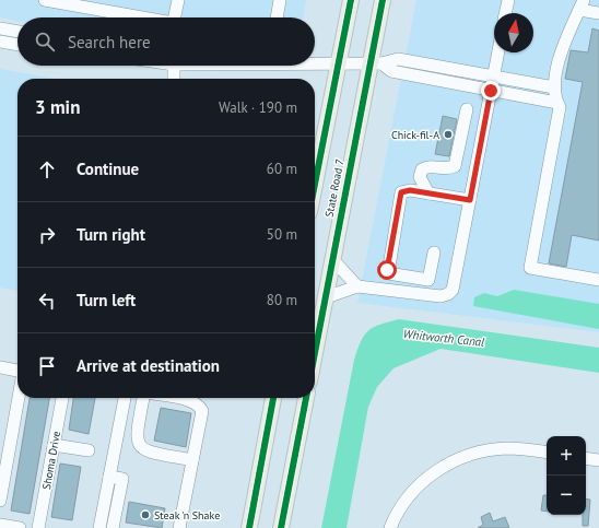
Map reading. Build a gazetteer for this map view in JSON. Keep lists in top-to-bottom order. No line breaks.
{"streets":{"main road":["State Road 7"],"street":["Shoma Drive"]},"water":["Whitworth Canal"],"places":["Chick-fil-A","Steak 'n Shake"],"north":"top","page":{"search":"Search here","heading":["3 min","Walk · 190 m"],"list":[["Continue","60 m"],["Turn right","50 m"],["Turn left","80 m"],"Arrive at destination"],"map_buttons":["+","−"]}}
